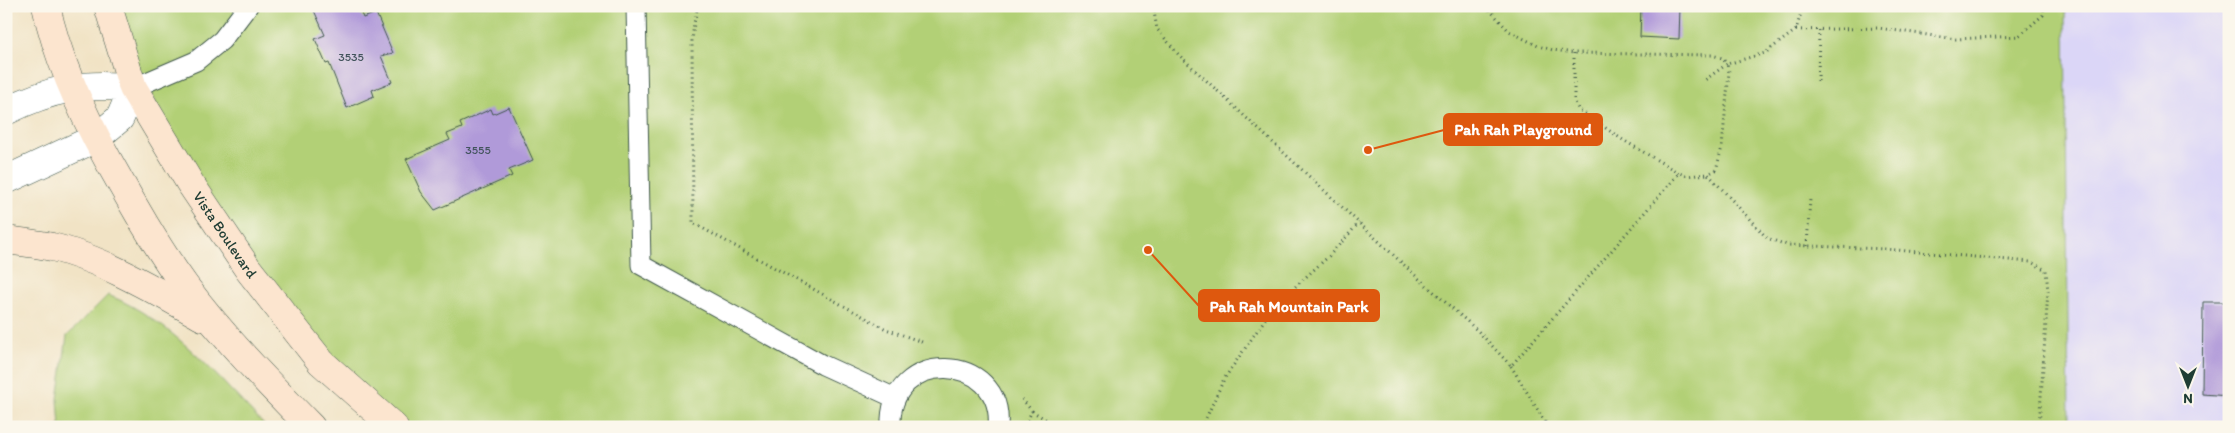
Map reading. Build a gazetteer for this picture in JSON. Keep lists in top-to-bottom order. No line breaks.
{"streets":{"main road":["Vista Boulevard"]},"places":["Pah Rah Playground","Pah Rah Mountain Park"],"house_numbers":["3535","3555"],"north":"bottom"}
